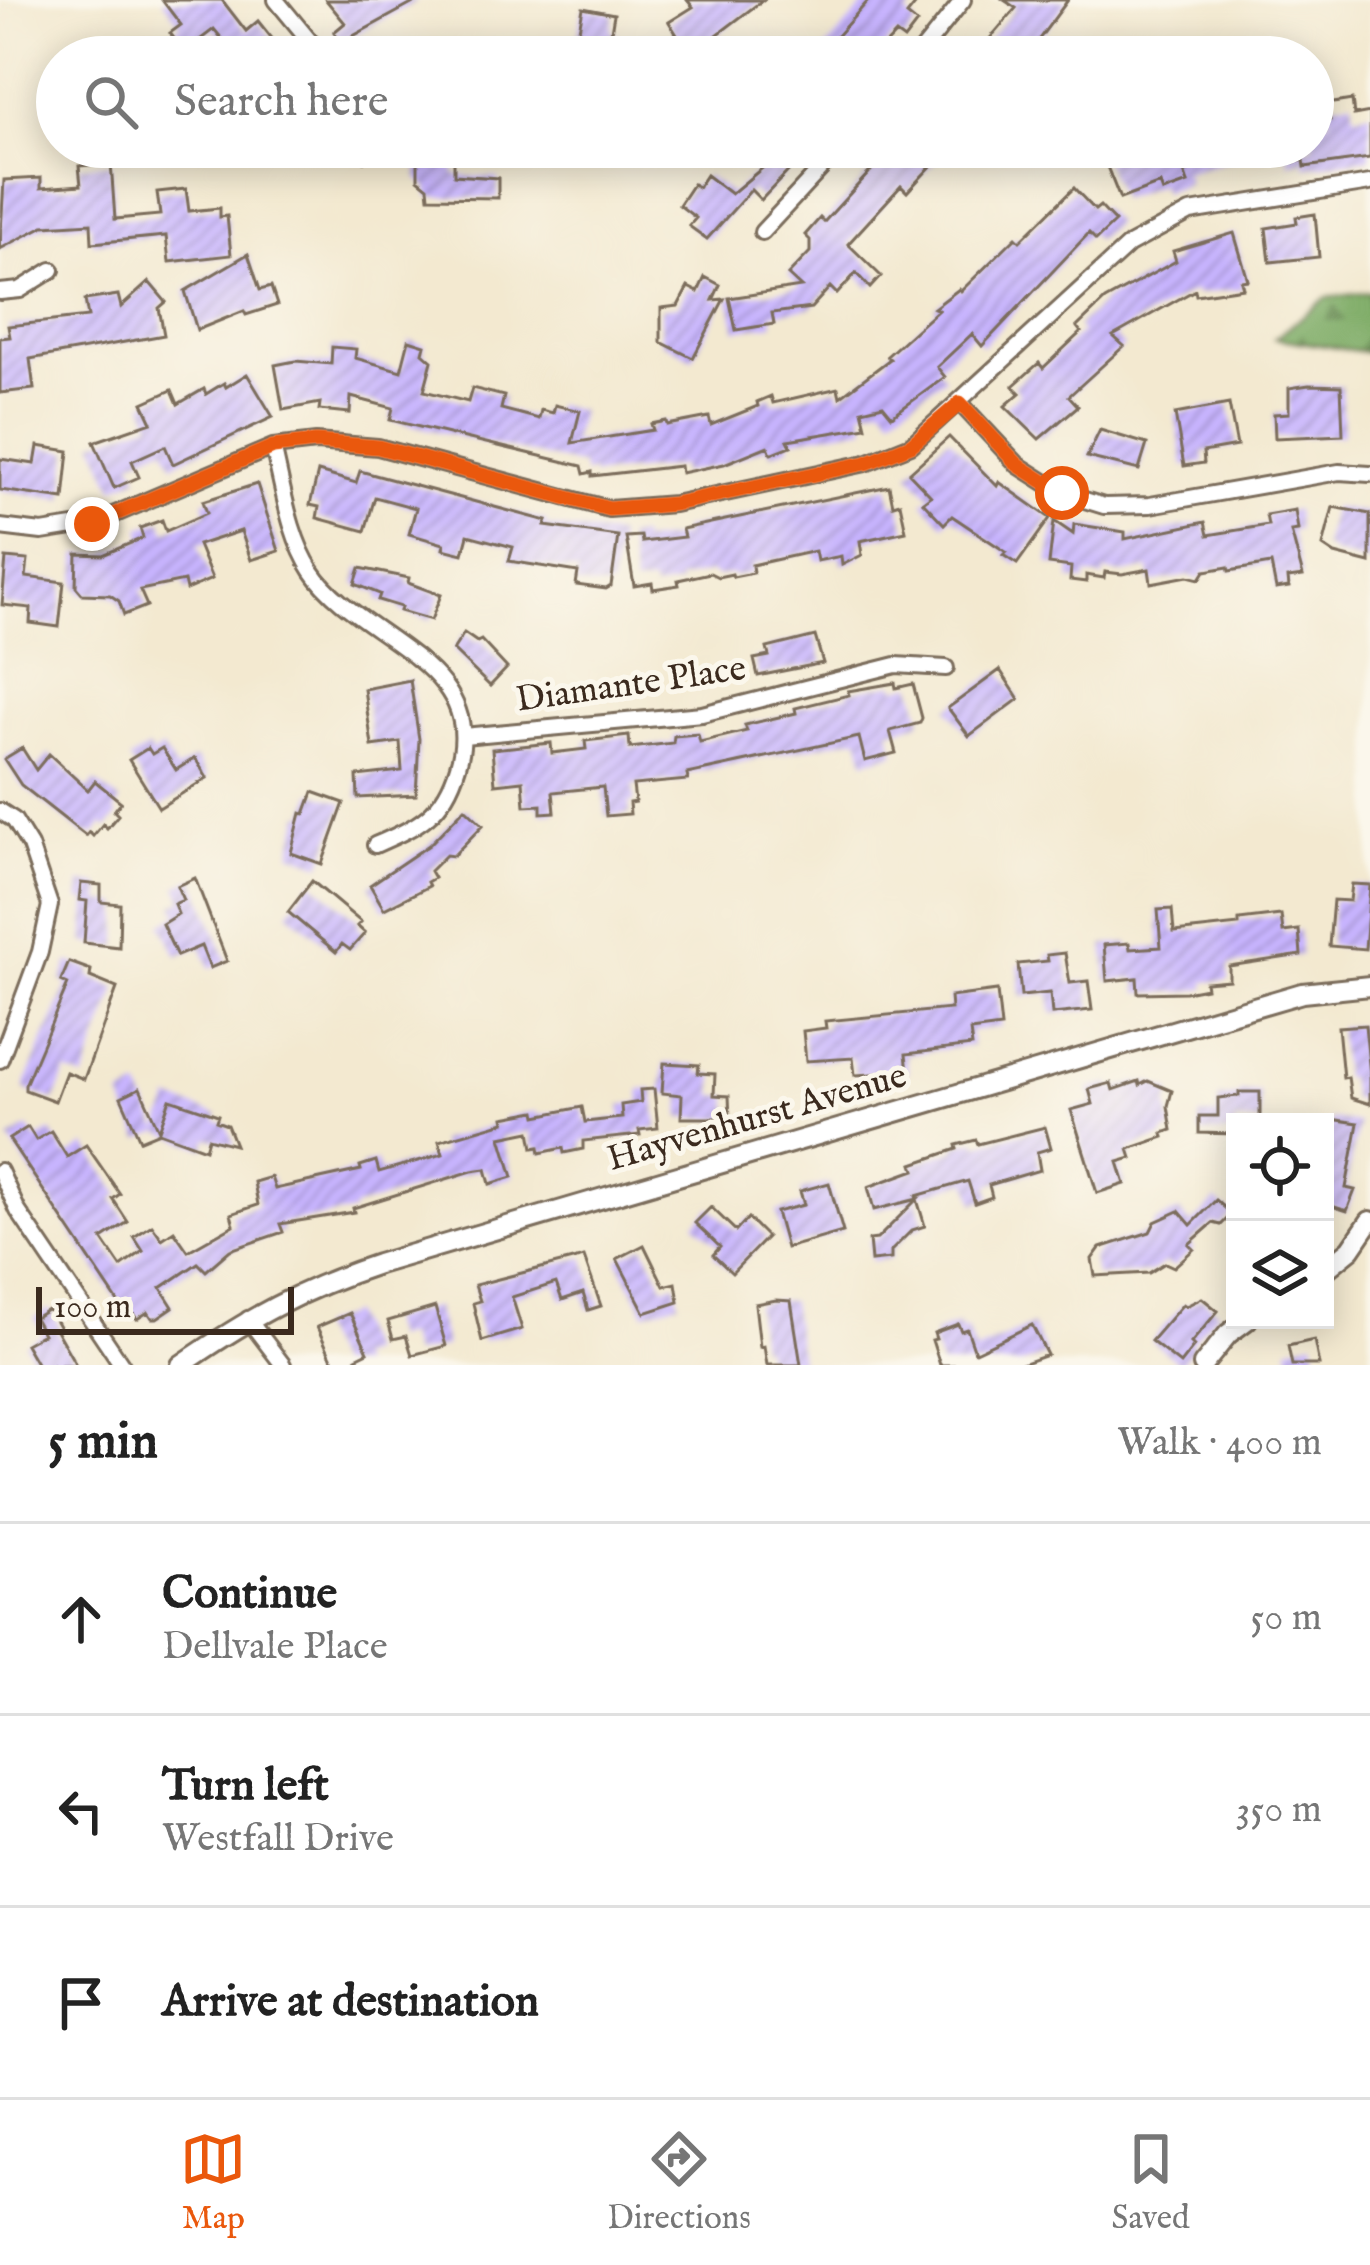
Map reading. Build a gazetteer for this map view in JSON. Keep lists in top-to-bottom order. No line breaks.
{"streets":{"main road":["Hayvenhurst Avenue"],"street":["Diamante Place"]},"scale_bar":"100 m","page":{"search":"Search here","scale":"100 m","heading":["5 min","Walk · 400 m"],"list":[["Continue","Dellvale Place","50 m"],["Turn left","Westfall Drive","350 m"],"Arrive at destination"],"nav":["Map","Directions","Saved"]}}
